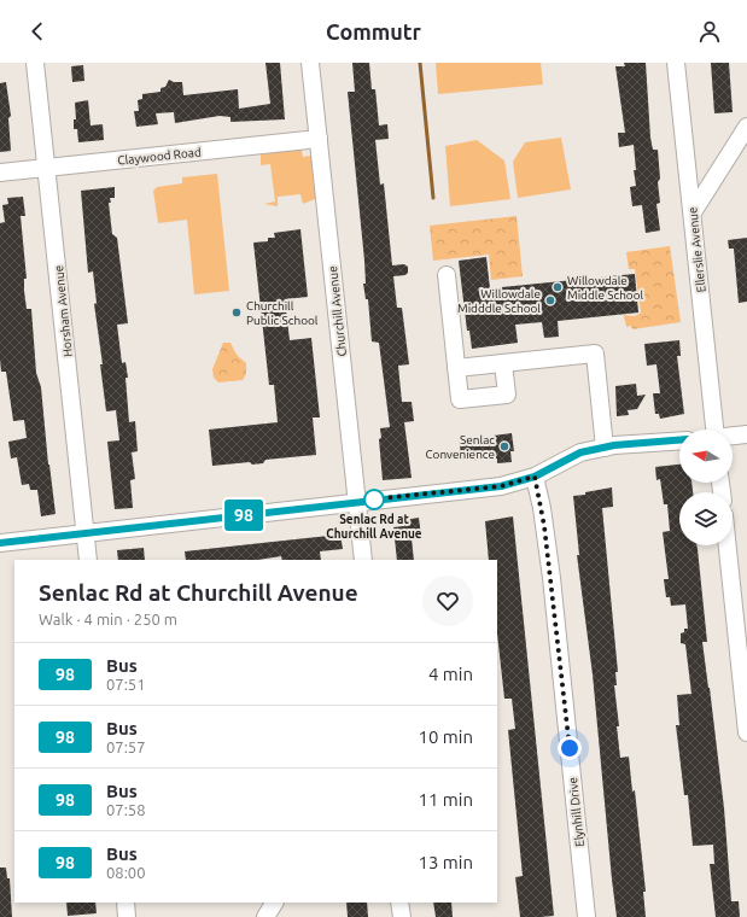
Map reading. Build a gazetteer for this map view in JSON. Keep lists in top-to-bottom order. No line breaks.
{"streets":{"street":["Claywood Road","Ellerslie Avenue","Horsham Avenue","Churchill Avenue","Elynhill Drive"]},"crossings":[["Claywood Road","Horsham Avenue"],["Claywood Road","Churchill Avenue"]],"places":["Willowdale Middle School","Willowdale Midddle School","Churchill Public School","Senlac Convenience","Senlac Rd at Churchill Avenue"],"lines":["bus line 98"],"north":"left","page":{"header":"Commutr","on_map":"98","heading":["Senlac Rd at Churchill Avenue","Walk · 4 min · 250 m"],"list":[{"mark":"98","name":"Bus","note":"07:51","value":"4 min"},{"mark":"98","name":"Bus","note":"07:57","value":"10 min"},{"mark":"98","name":"Bus","note":"07:58","value":"11 min"},{"mark":"98","name":"Bus","note":"08:00","value":"13 min"}]}}
